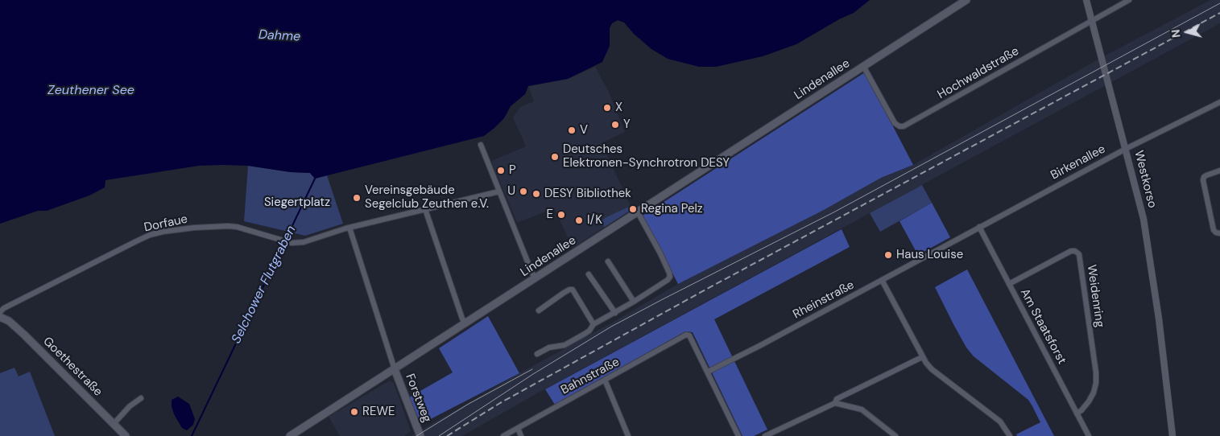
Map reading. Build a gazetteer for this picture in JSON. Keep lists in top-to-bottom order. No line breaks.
{"streets":{"main road":["Lindenallee","Goethestraße","Forstweg"],"street":["Hochwaldstraße","Birkenallee","Westkorso","Dorfaue","Weidenring","Rheinstraße","Am Staatsforst","Bahnstraße"]},"crossings":[["Hochwaldstraße","Lindenallee"],["Hochwaldstraße","Westkorso"],["Lindenallee","Forstweg"],["Birkenallee","Westkorso"],["Birkenallee","Rheinstraße"],["Birkenallee","Am Staatsforst"],["Weidenring","Am Staatsforst"],["Rheinstraße","Bahnstraße"]],"water":["Dahme","Zeuthener See","Selchower Flutgraben"],"parks":["Siegertplatz"],"places":["X","Y","V","Deutsches Elektronen-Synchrotron DESY","P","U","DESY Bibliothek","Vereinsgebäude Segelclub Zeuthen e.V.","Regina Pelz","E","I/K","Haus Louise","REWE"],"north":"left"}
